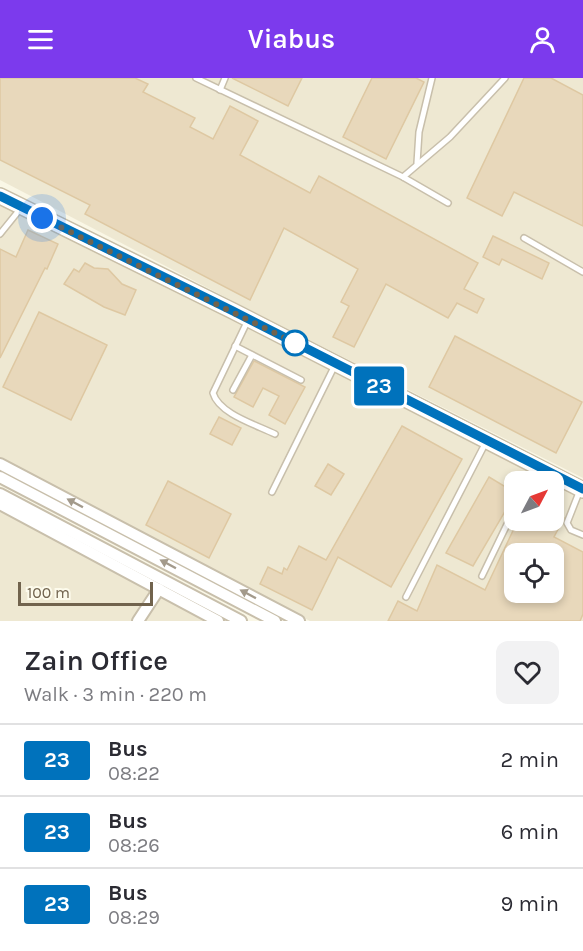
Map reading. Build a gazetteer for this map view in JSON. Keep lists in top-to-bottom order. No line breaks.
{"lines":["bus line 23"],"scale_bar":"100 m","north":"top right","page":{"header":"Viabus","on_map":"23","scale":"100 m","heading":["Zain Office","Walk · 3 min · 220 m"],"list":[{"mark":"23","name":"Bus","note":"08:22","value":"2 min"},{"mark":"23","name":"Bus","note":"08:26","value":"6 min"},{"mark":"23","name":"Bus","note":"08:29","value":"9 min"}]}}
